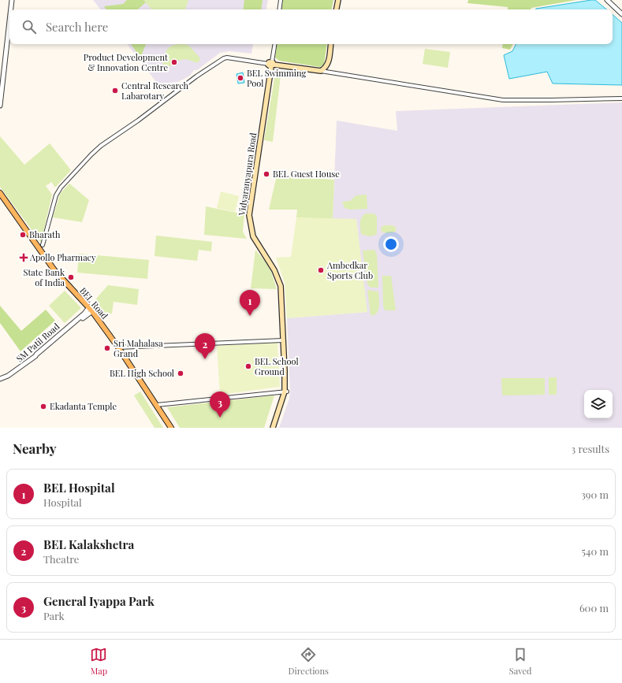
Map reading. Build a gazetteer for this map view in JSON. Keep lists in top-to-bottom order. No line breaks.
{"streets":{"main road":["Vidyaranyapura Road","BEL Road"],"street":["SM Patil Road"]},"crossings":[["BEL Road","SM Patil Road"]],"places":{"other":["Product Development & Innovation Centre","BEL Swimming Pool","Central Research Labarotary","BEL Guest House","Bharath","Ambedkar Sports Club","State Bank of India","Sri Mahalasa Grand","BEL School Ground","BEL High School","Ekadanta Temple"],"health":["Apollo Pharmacy"]},"page":{"search":"Search here","pins":["1","2","3"],"heading":["Nearby","3 results"],"list":[{"mark":"1","name":"BEL Hospital","note":"Hospital","value":"390 m"},{"mark":"2","name":"BEL Kalakshetra","note":"Theatre","value":"540 m"},{"mark":"3","name":"General Iyappa Park","note":"Park","value":"600 m"}],"nav":["Map","Directions","Saved"]}}
